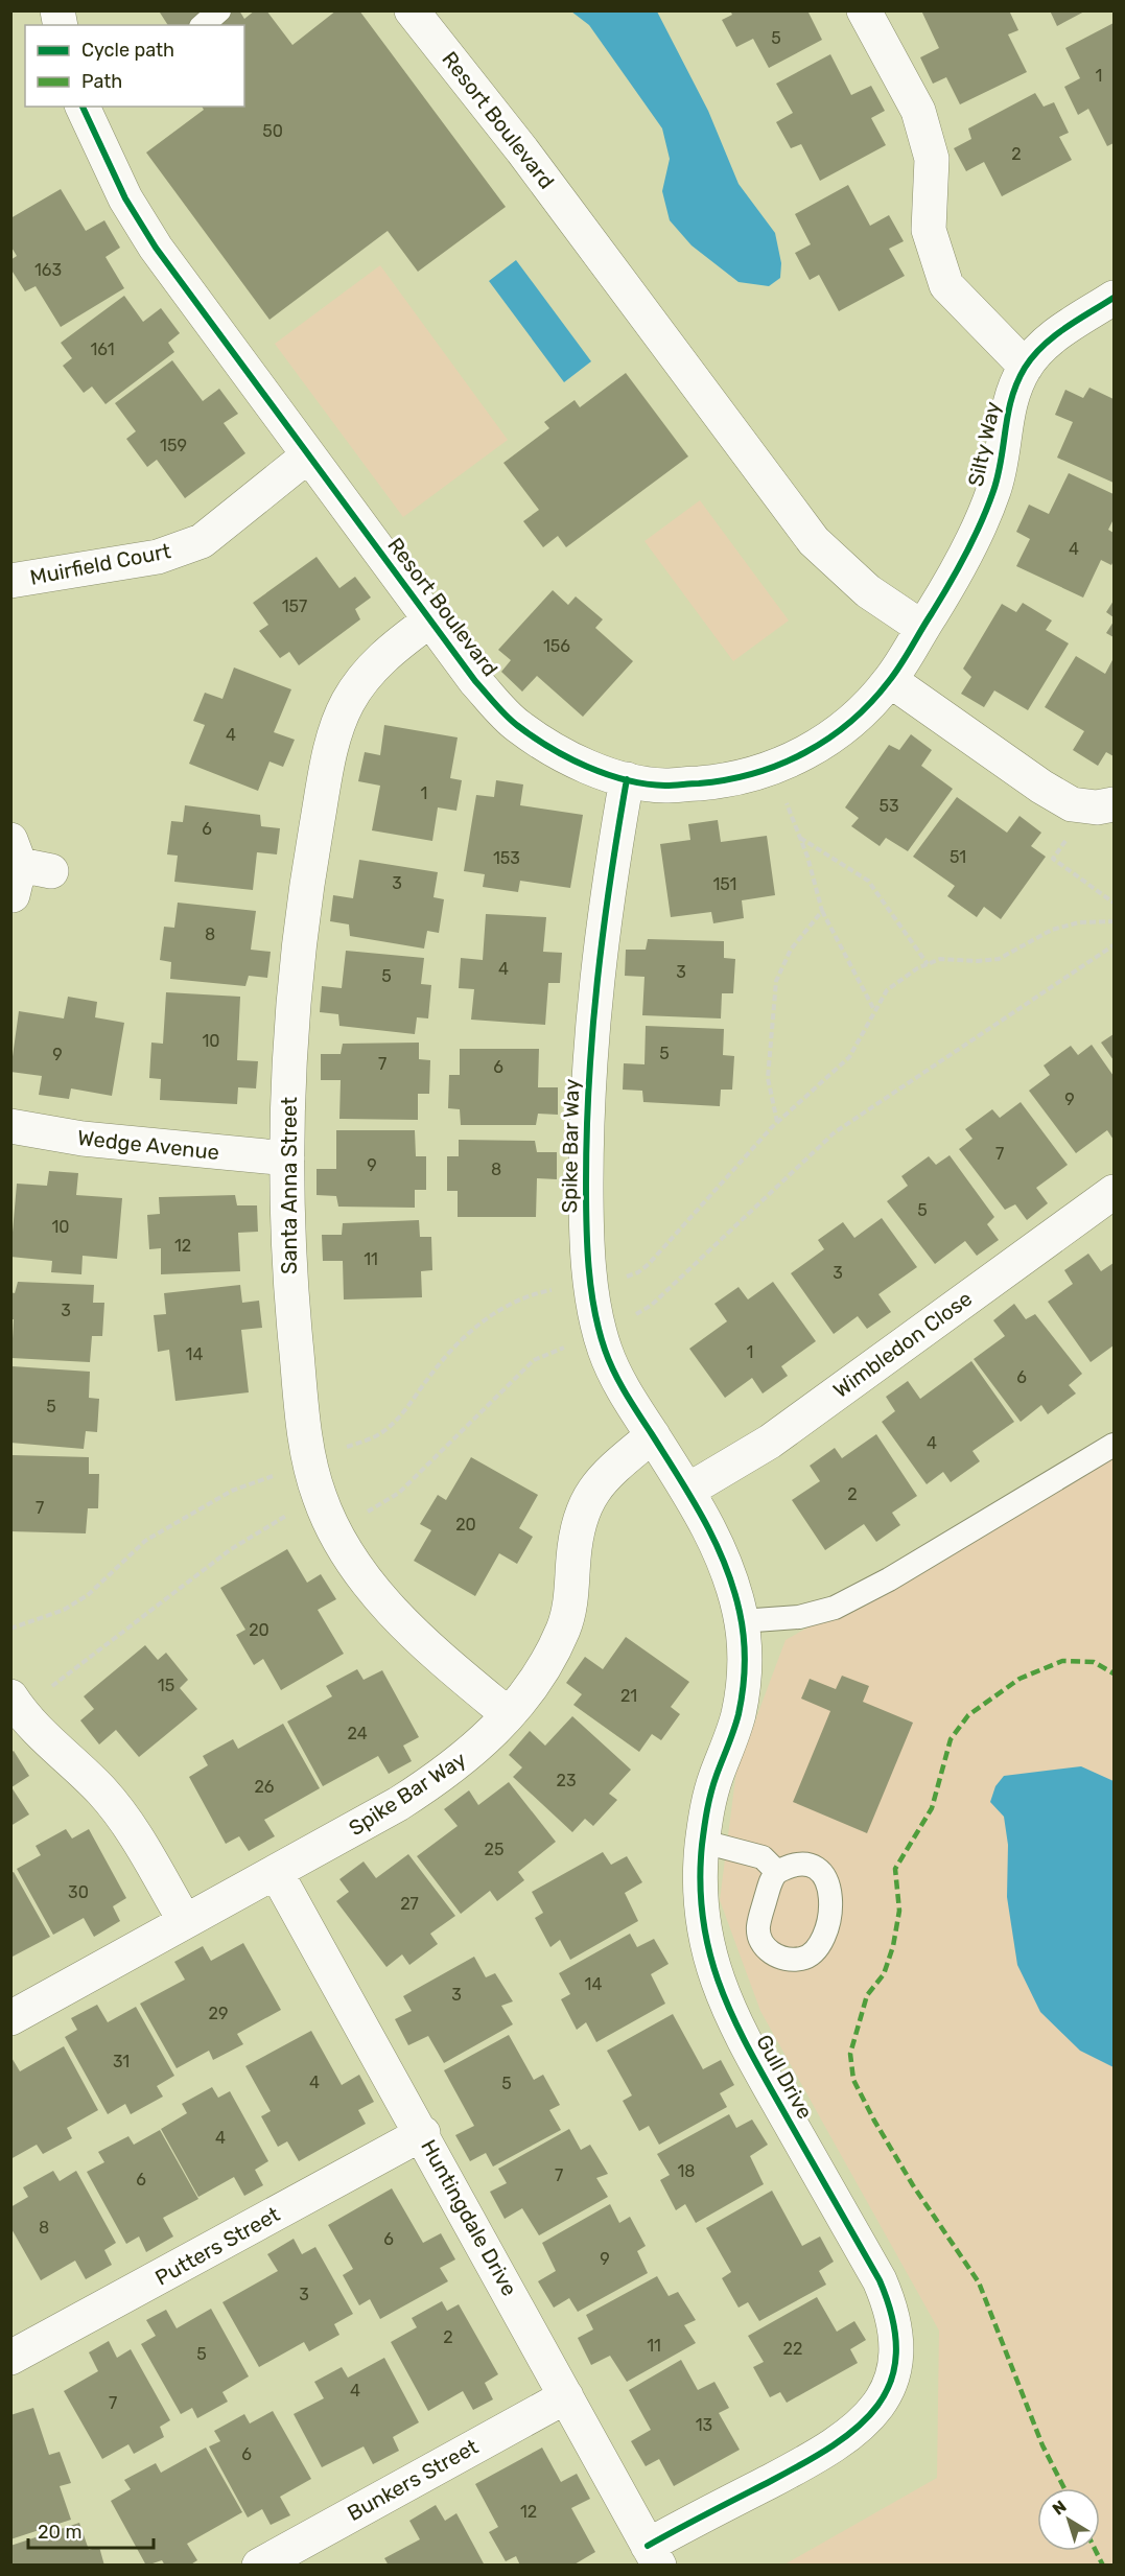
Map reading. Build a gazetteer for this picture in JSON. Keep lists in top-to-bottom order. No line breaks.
{"streets":{"street":["Resort Boulevard","Silty Way","Muirfield Court","Wedge Avenue","Spike Bar Way","Santa Anna Street","Wimbledon Close","Gull Drive","Huntingdale Drive","Putters Street","Bunkers Street"]},"crossings":[["Resort Boulevard","Silty Way"],["Resort Boulevard","Muirfield Court"],["Resort Boulevard","Spike Bar Way"],["Resort Boulevard","Santa Anna Street"],["Wedge Avenue","Santa Anna Street"],["Spike Bar Way","Santa Anna Street"],["Spike Bar Way","Wimbledon Close"],["Spike Bar Way","Gull Drive"],["Spike Bar Way","Huntingdale Drive"],["Wimbledon Close","Gull Drive"],["Gull Drive","Huntingdale Drive"],["Huntingdale Drive","Putters Street"],["Huntingdale Drive","Bunkers Street"]],"house_numbers":["5","1","50","2","163","161","159","4","157","156","4","1","53","6","51","153","3","151","8","4","3","5","10","5","9","7","6","9","7","9","8","5","10","12","11","3","3","1","14","6","5","4","2","7","20","20","15","21","24","23","26","25","30","27","14","3","29","31","4","5","4","18","7","6","8","6","9","3","2","11","22","5","4","7","13","6","12"],"legend":["Cycle path","Path"],"scale_bar":"20 m","north":"top left"}
